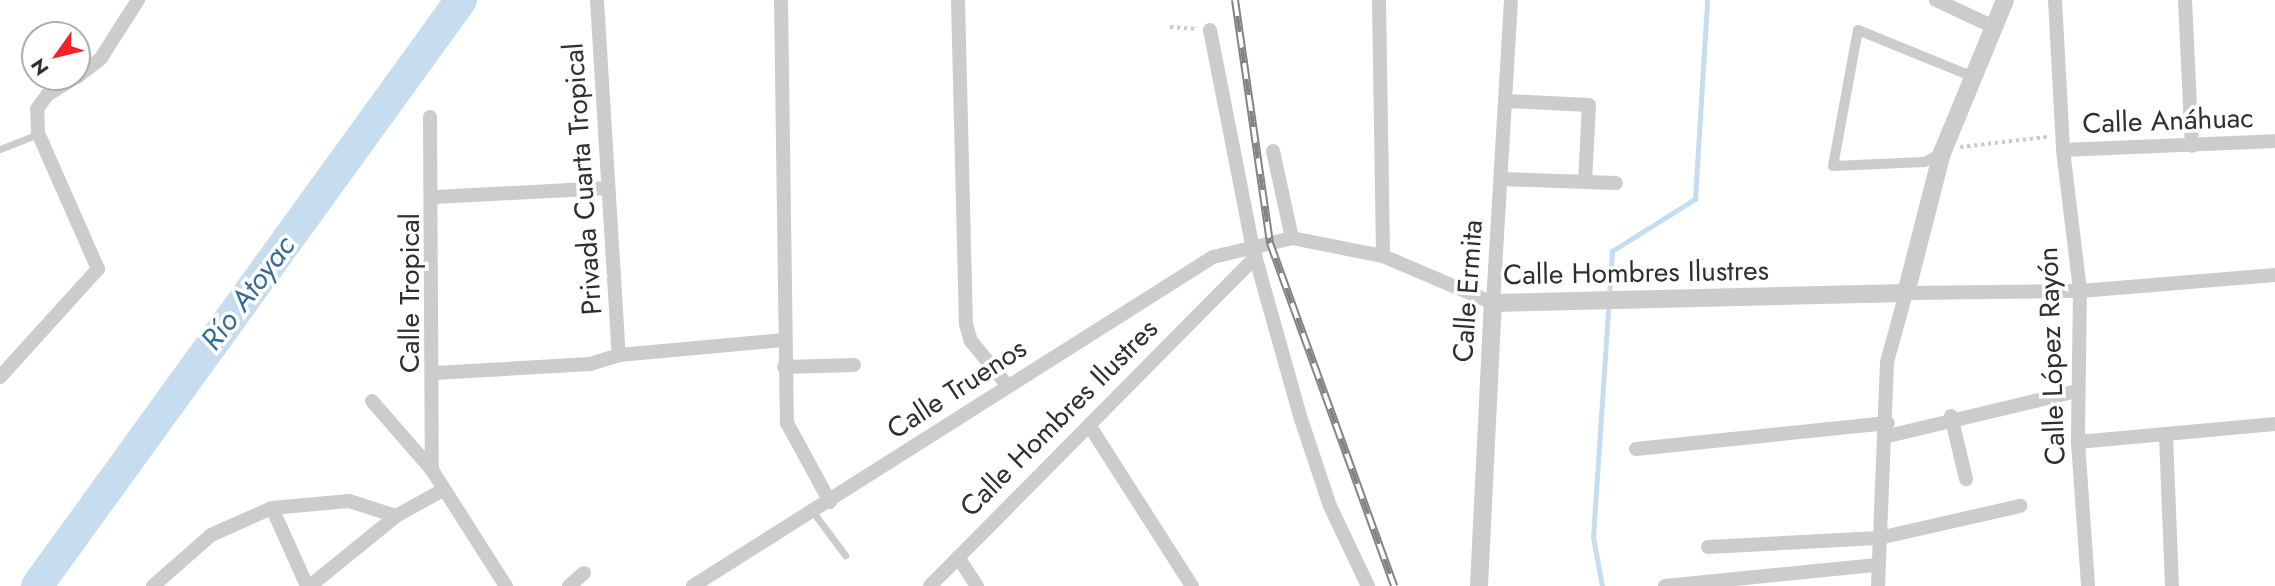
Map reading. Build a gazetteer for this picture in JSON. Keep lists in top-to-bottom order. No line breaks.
{"streets":{"street":["Calle Anáhuac","Privada Cuarta Tropical","Calle Hombres Ilustres","Calle Ermita","Calle Tropical","Calle López Rayón","Calle Truenos"]},"crossings":[["Calle Anáhuac","Calle López Rayón"],["Calle Hombres Ilustres","Calle Ermita"],["Calle Hombres Ilustres","Calle López Rayón"],["Calle Hombres Ilustres","Calle Truenos"]],"water":["Río Atoyac"],"north":"bottom left"}
